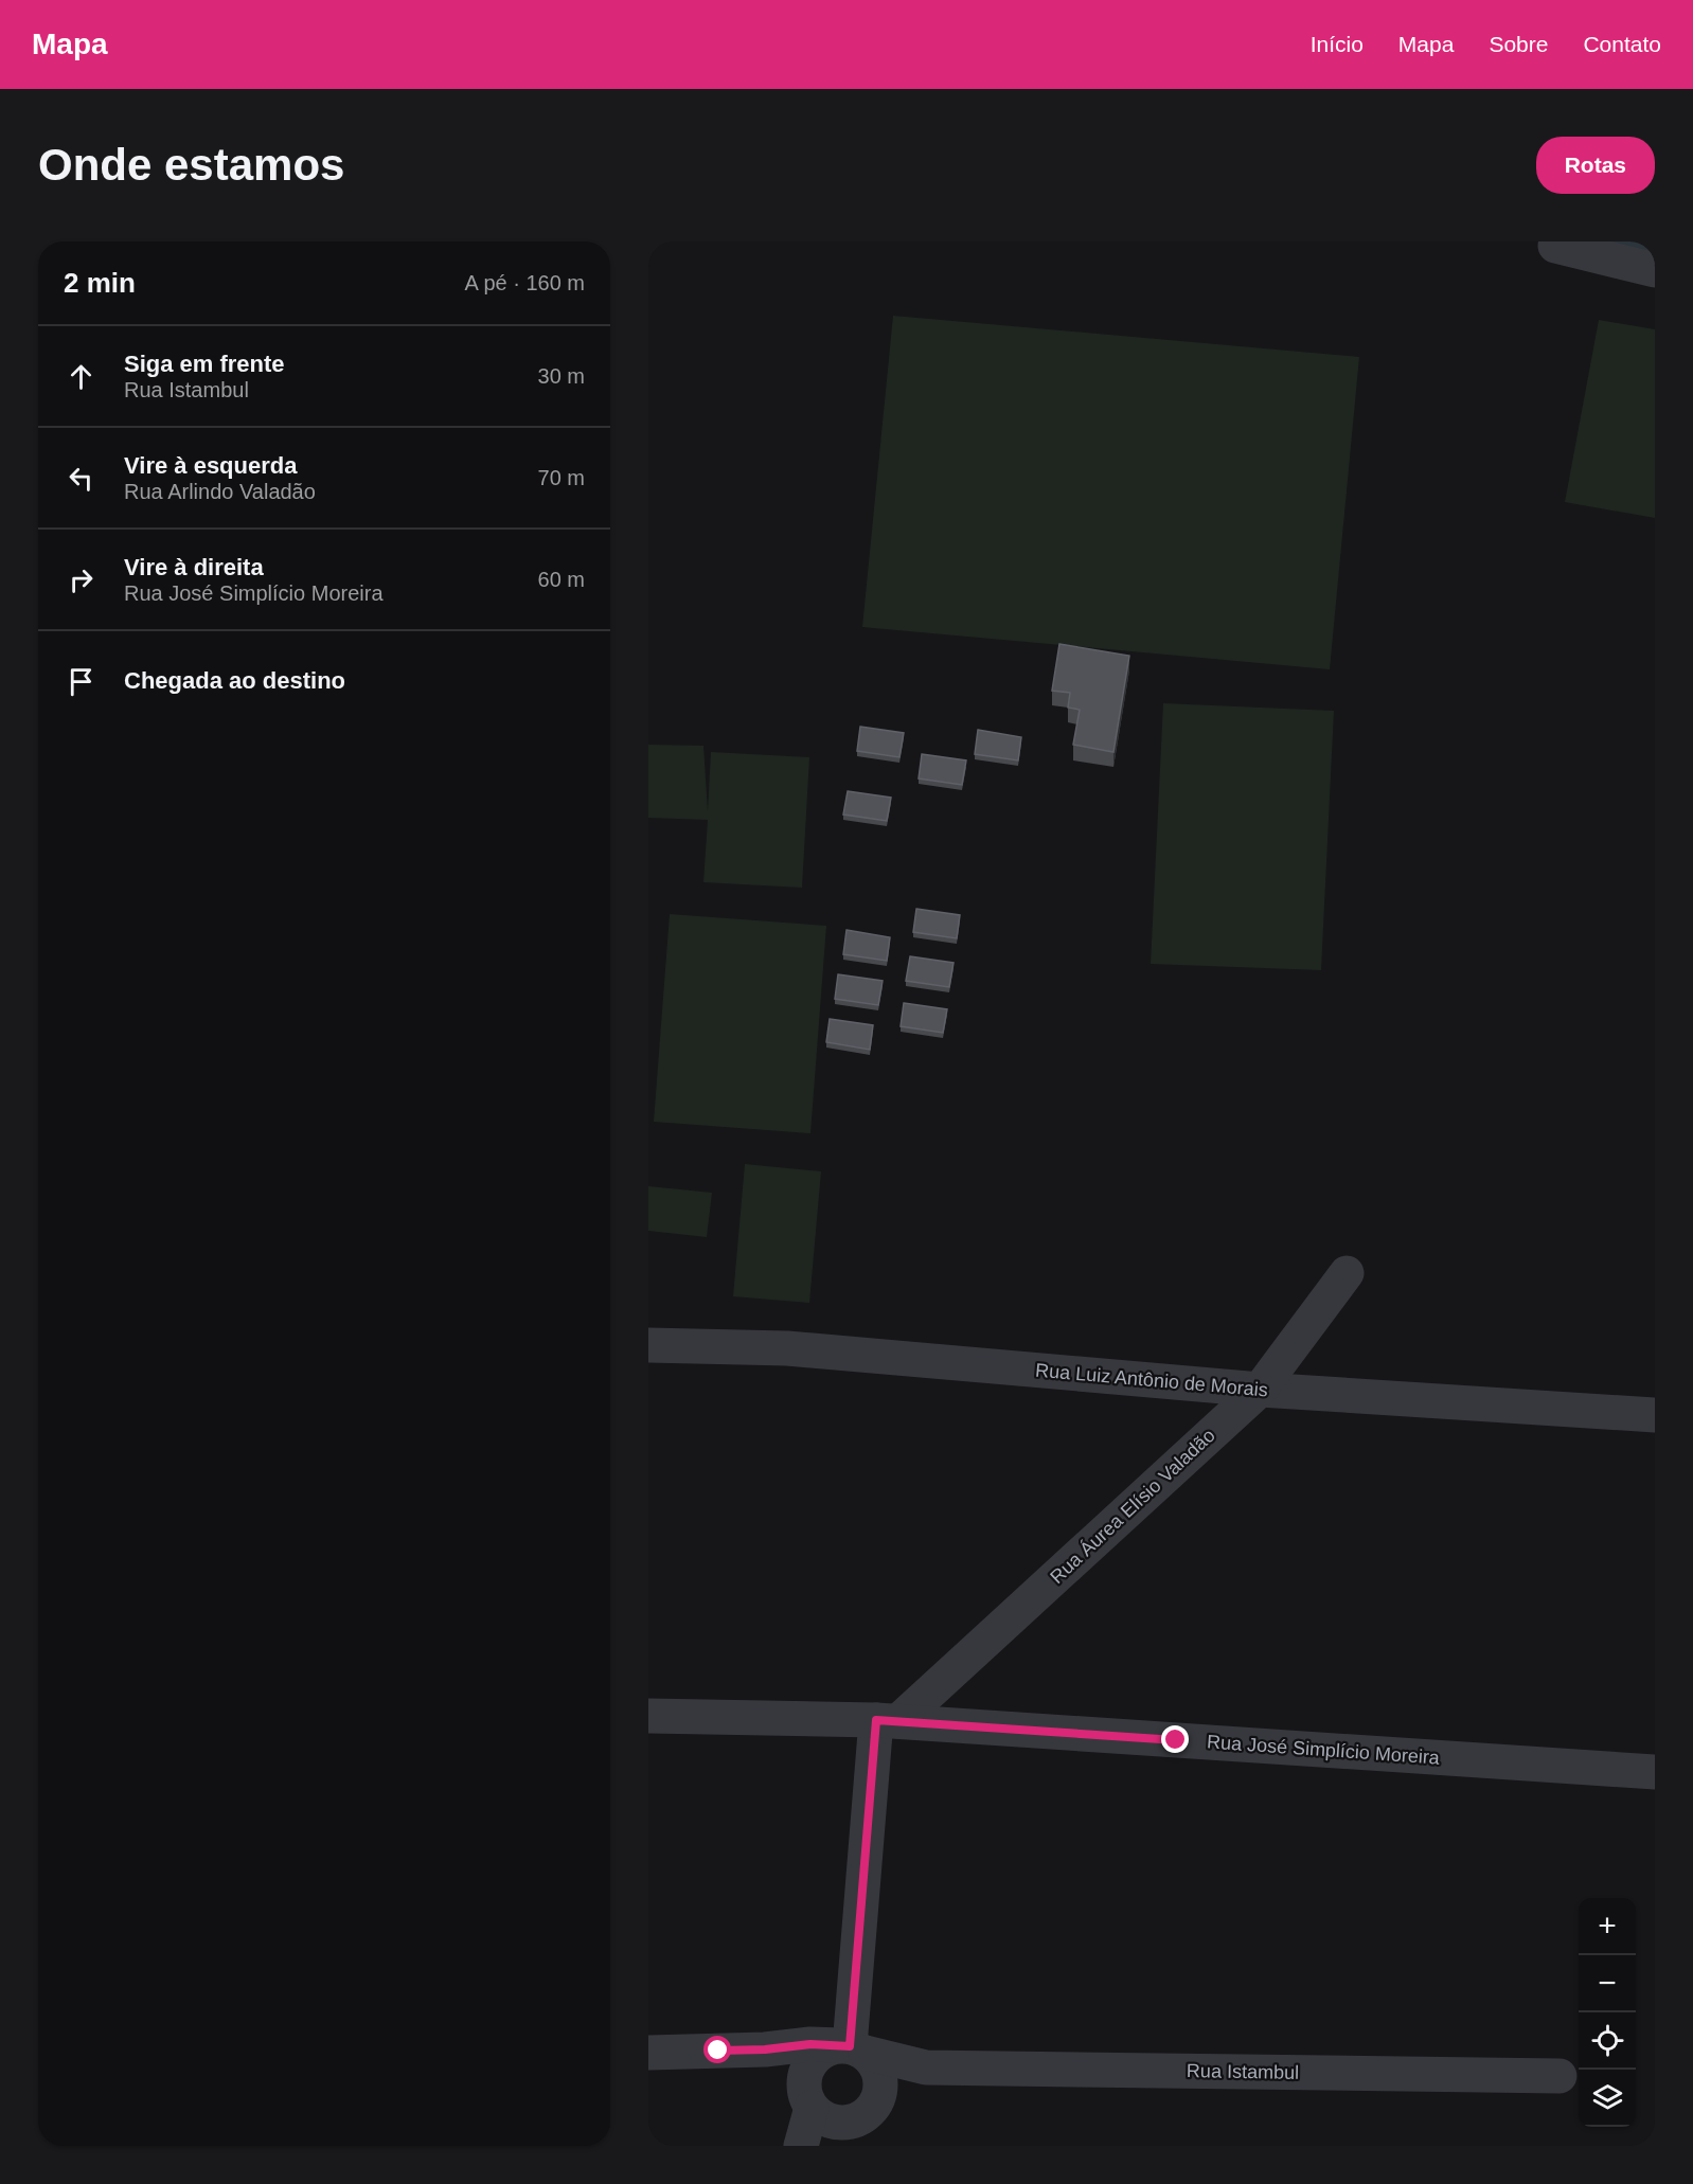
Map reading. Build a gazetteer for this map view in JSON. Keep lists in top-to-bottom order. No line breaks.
{"streets":{"street":["Rua Luiz Antônio de Morais","Rua Áurea Elísio Valadão","Rua José Simplício Moreira","Rua Istambul"]},"crossings":[["Rua Luiz Antônio de Morais","Rua Áurea Elísio Valadão"],["Rua Áurea Elísio Valadão","Rua José Simplício Moreira"]],"page":{"header":"Mapa","nav":["Início","Mapa","Sobre","Contato"],"buttons":"Rotas","title":"Onde estamos","heading":["2 min","A pé · 160 m"],"list":[["Siga em frente","Rua Istambul","30 m"],["Vire à esquerda","Rua Arlindo Valadão","70 m"],["Vire à direita","Rua José Simplício Moreira","60 m"],"Chegada ao destino"],"map_buttons":["+","−"]}}
